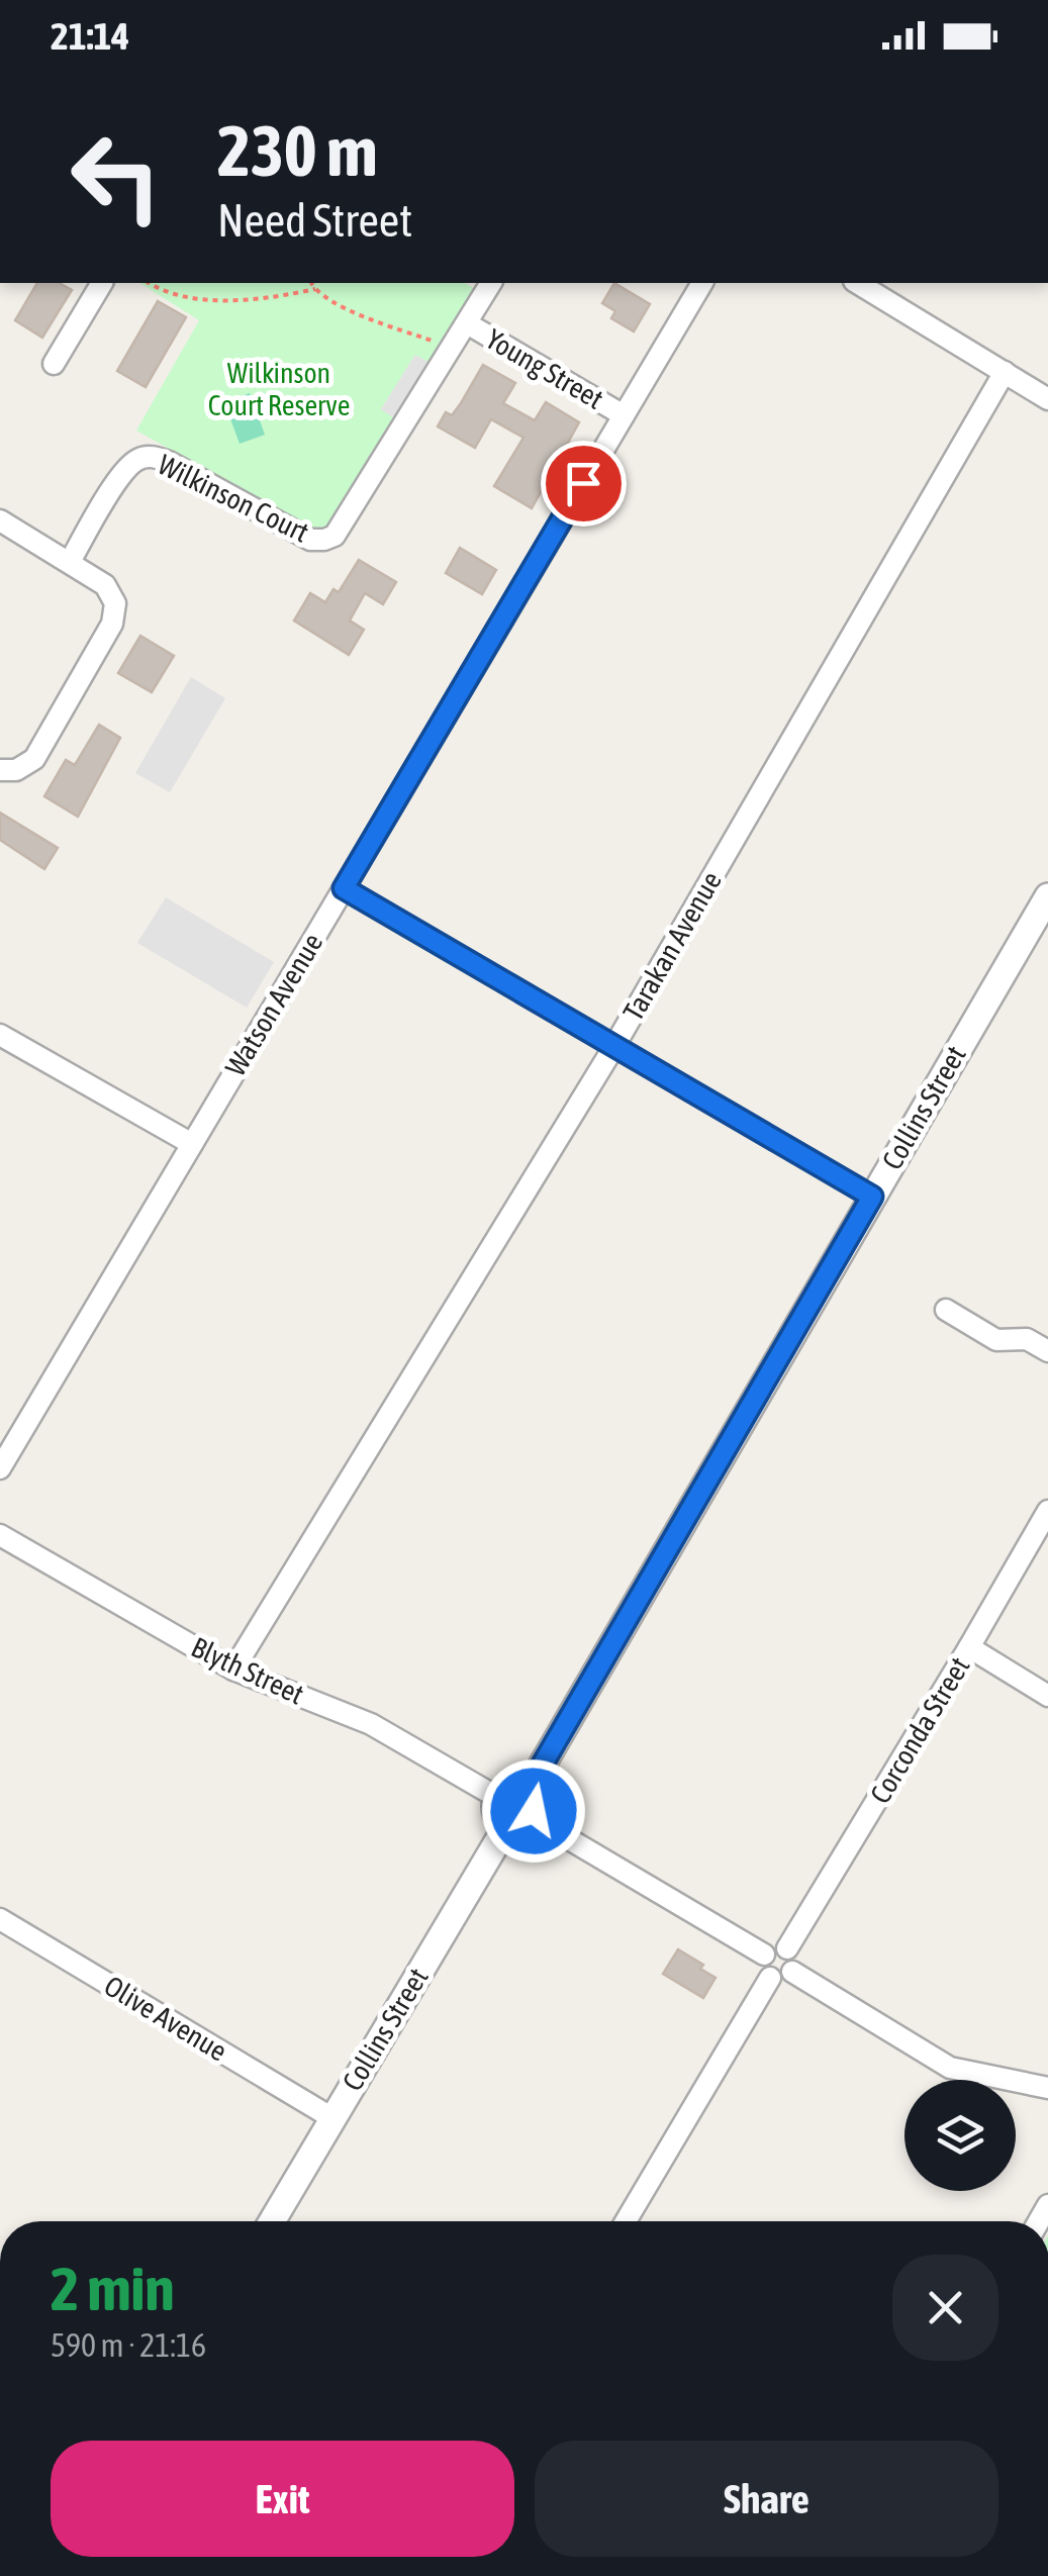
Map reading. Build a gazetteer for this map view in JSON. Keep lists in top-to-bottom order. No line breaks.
{"streets":{"street":["Young Street","Wilkinson Court","Tarakan Avenue","Watson Avenue","Collins Street","Blyth Street","Corconda Street","Olive Avenue"]},"crossings":[["Young Street","Wilkinson Court"],["Young Street","Watson Avenue"],["Tarakan Avenue","Blyth Street"],["Collins Street","Olive Avenue"]],"parks":["Wilkinson Court Reserve"],"page":{"status":"21:14","turn":["230 m","Need Street"],"heading":["2 min","590 m · 21:16"],"buttons":["Exit","Share"]}}
